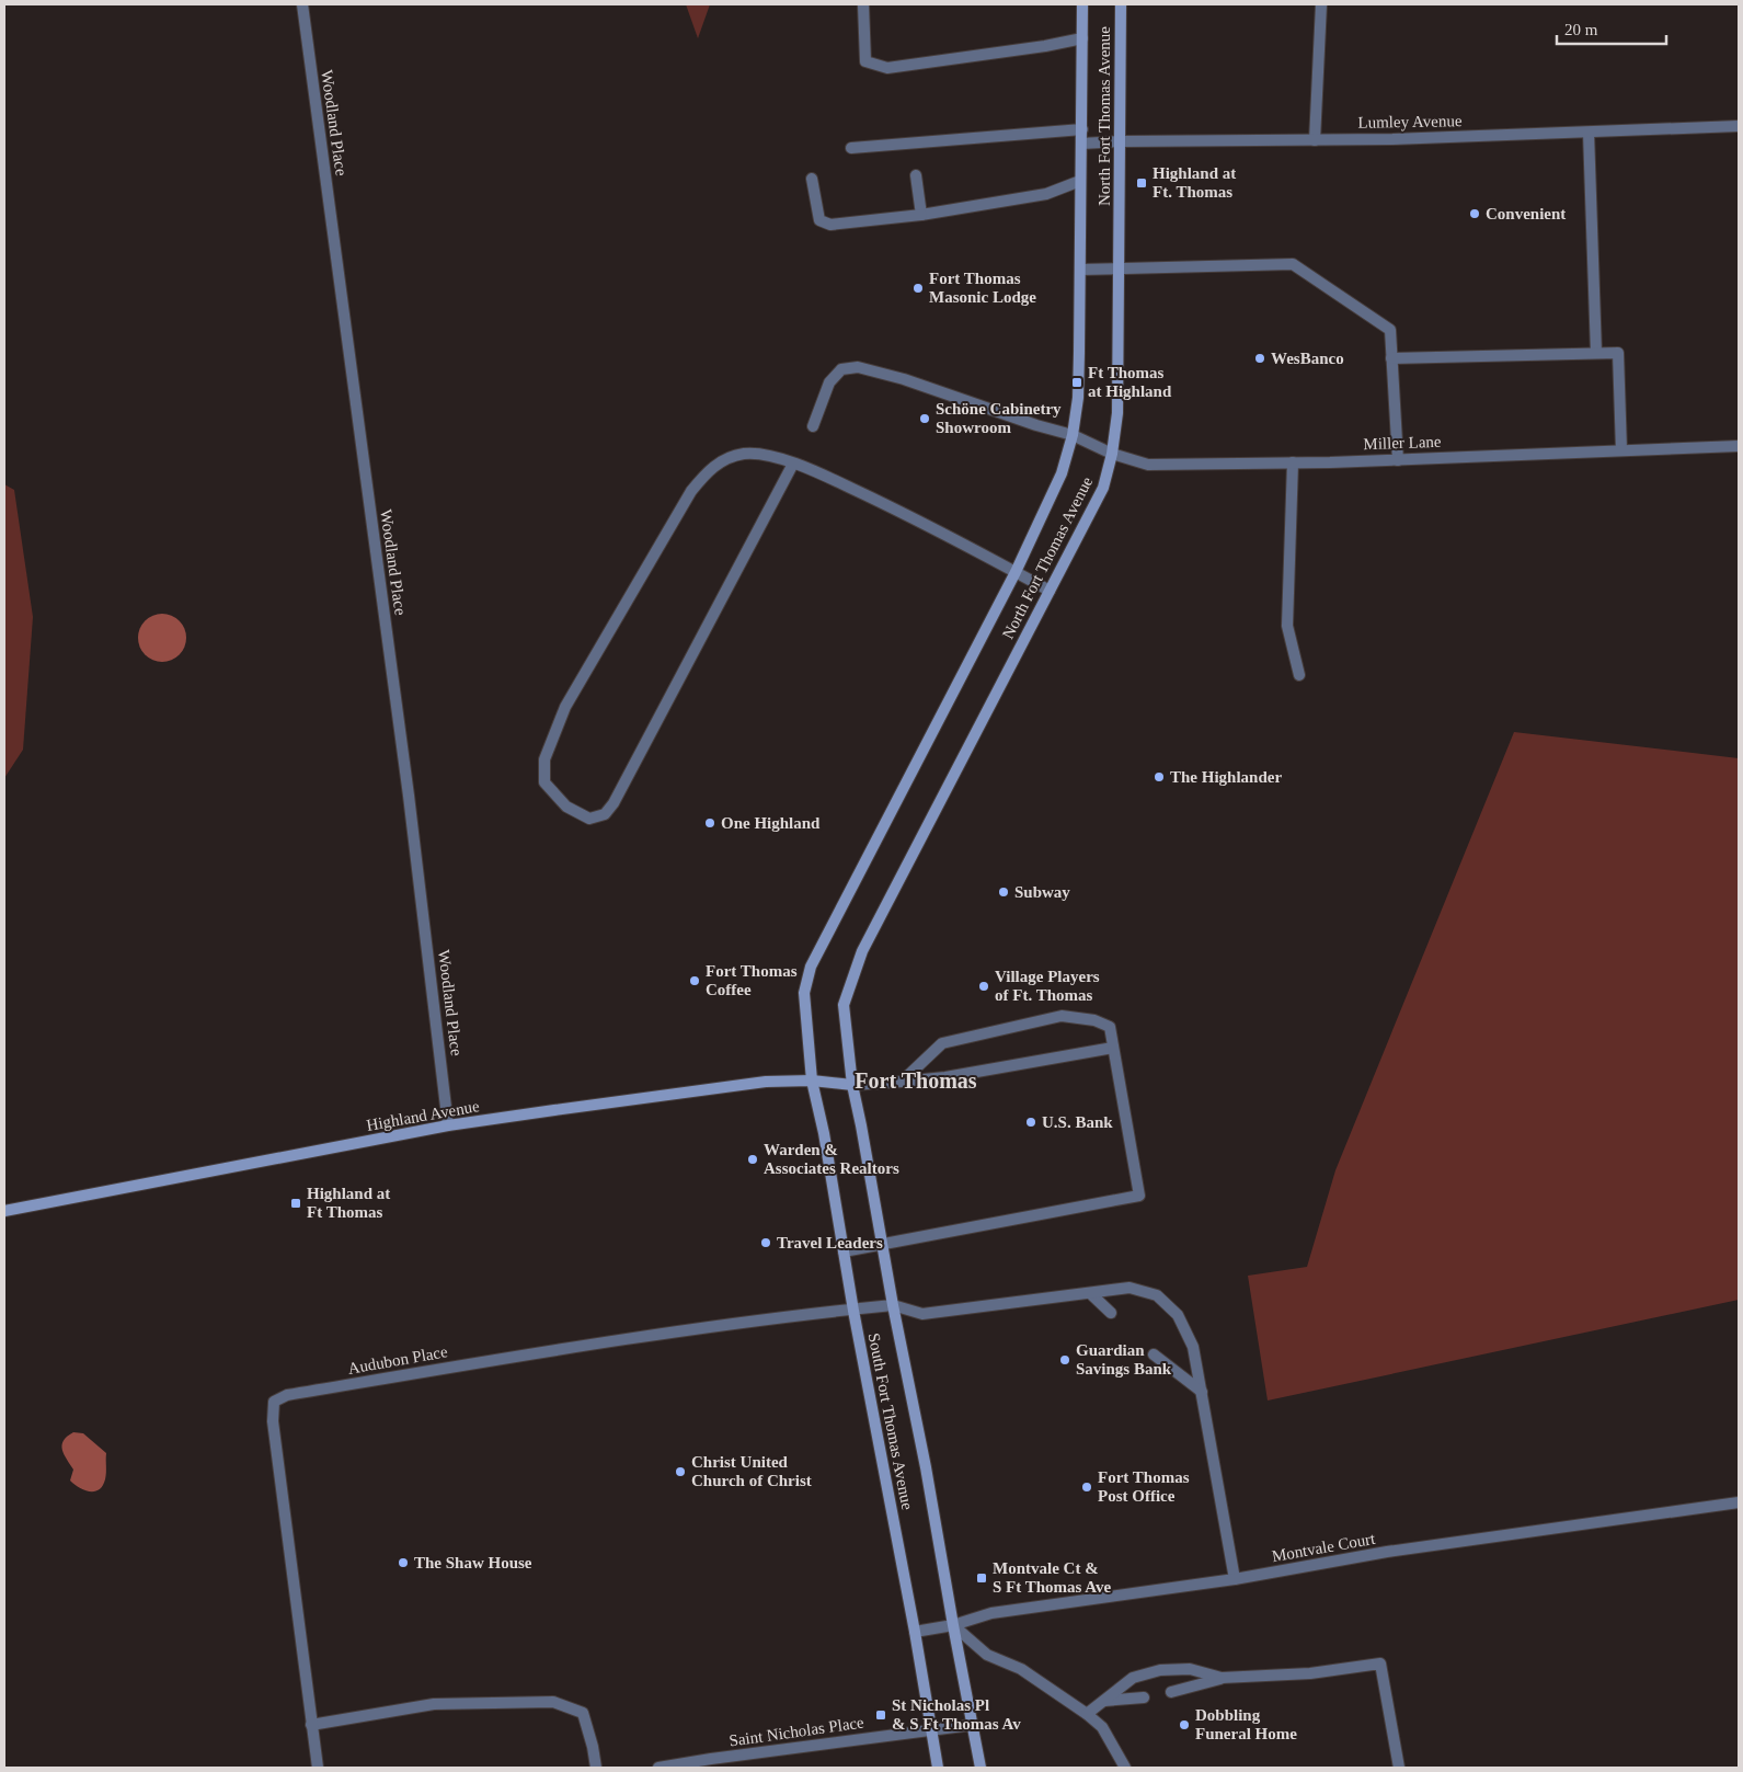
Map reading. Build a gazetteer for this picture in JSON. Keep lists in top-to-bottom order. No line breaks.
{"streets":{"main road":["North Fort Thomas Avenue","Highland Avenue","South Fort Thomas Avenue"],"street":["Lumley Avenue","Woodland Place","Miller Lane","Audubon Place","Montvale Court","Saint Nicholas Place"]},"crossings":[["North Fort Thomas Avenue","Lumley Avenue"],["North Fort Thomas Avenue","Miller Lane"],["North Fort Thomas Avenue","Highland Avenue"],["North Fort Thomas Avenue","South Fort Thomas Avenue"],["Woodland Place","Highland Avenue"],["Highland Avenue","South Fort Thomas Avenue"],["Audubon Place","South Fort Thomas Avenue"],["South Fort Thomas Avenue","Montvale Court"],["South Fort Thomas Avenue","Saint Nicholas Place"]],"districts":["Fort Thomas"],"places":{"transit":["Highland at Ft. Thomas","Ft Thomas at Highland","Highland at Ft Thomas","Montvale Ct & S Ft Thomas Ave","St Nicholas Pl & S Ft Thomas Av"],"other":["Convenient","Fort Thomas Masonic Lodge","WesBanco","Schöne Cabinetry Showroom","The Highlander","One Highland","Subway","Fort Thomas Coffee","Village Players of Ft. Thomas","U.S. Bank","Warden & Associates Realtors","Travel Leaders","Guardian Savings Bank","Christ United Church of Christ","Fort Thomas Post Office","The Shaw House","Dobbling Funeral Home"]},"scale_bar":"20 m"}
